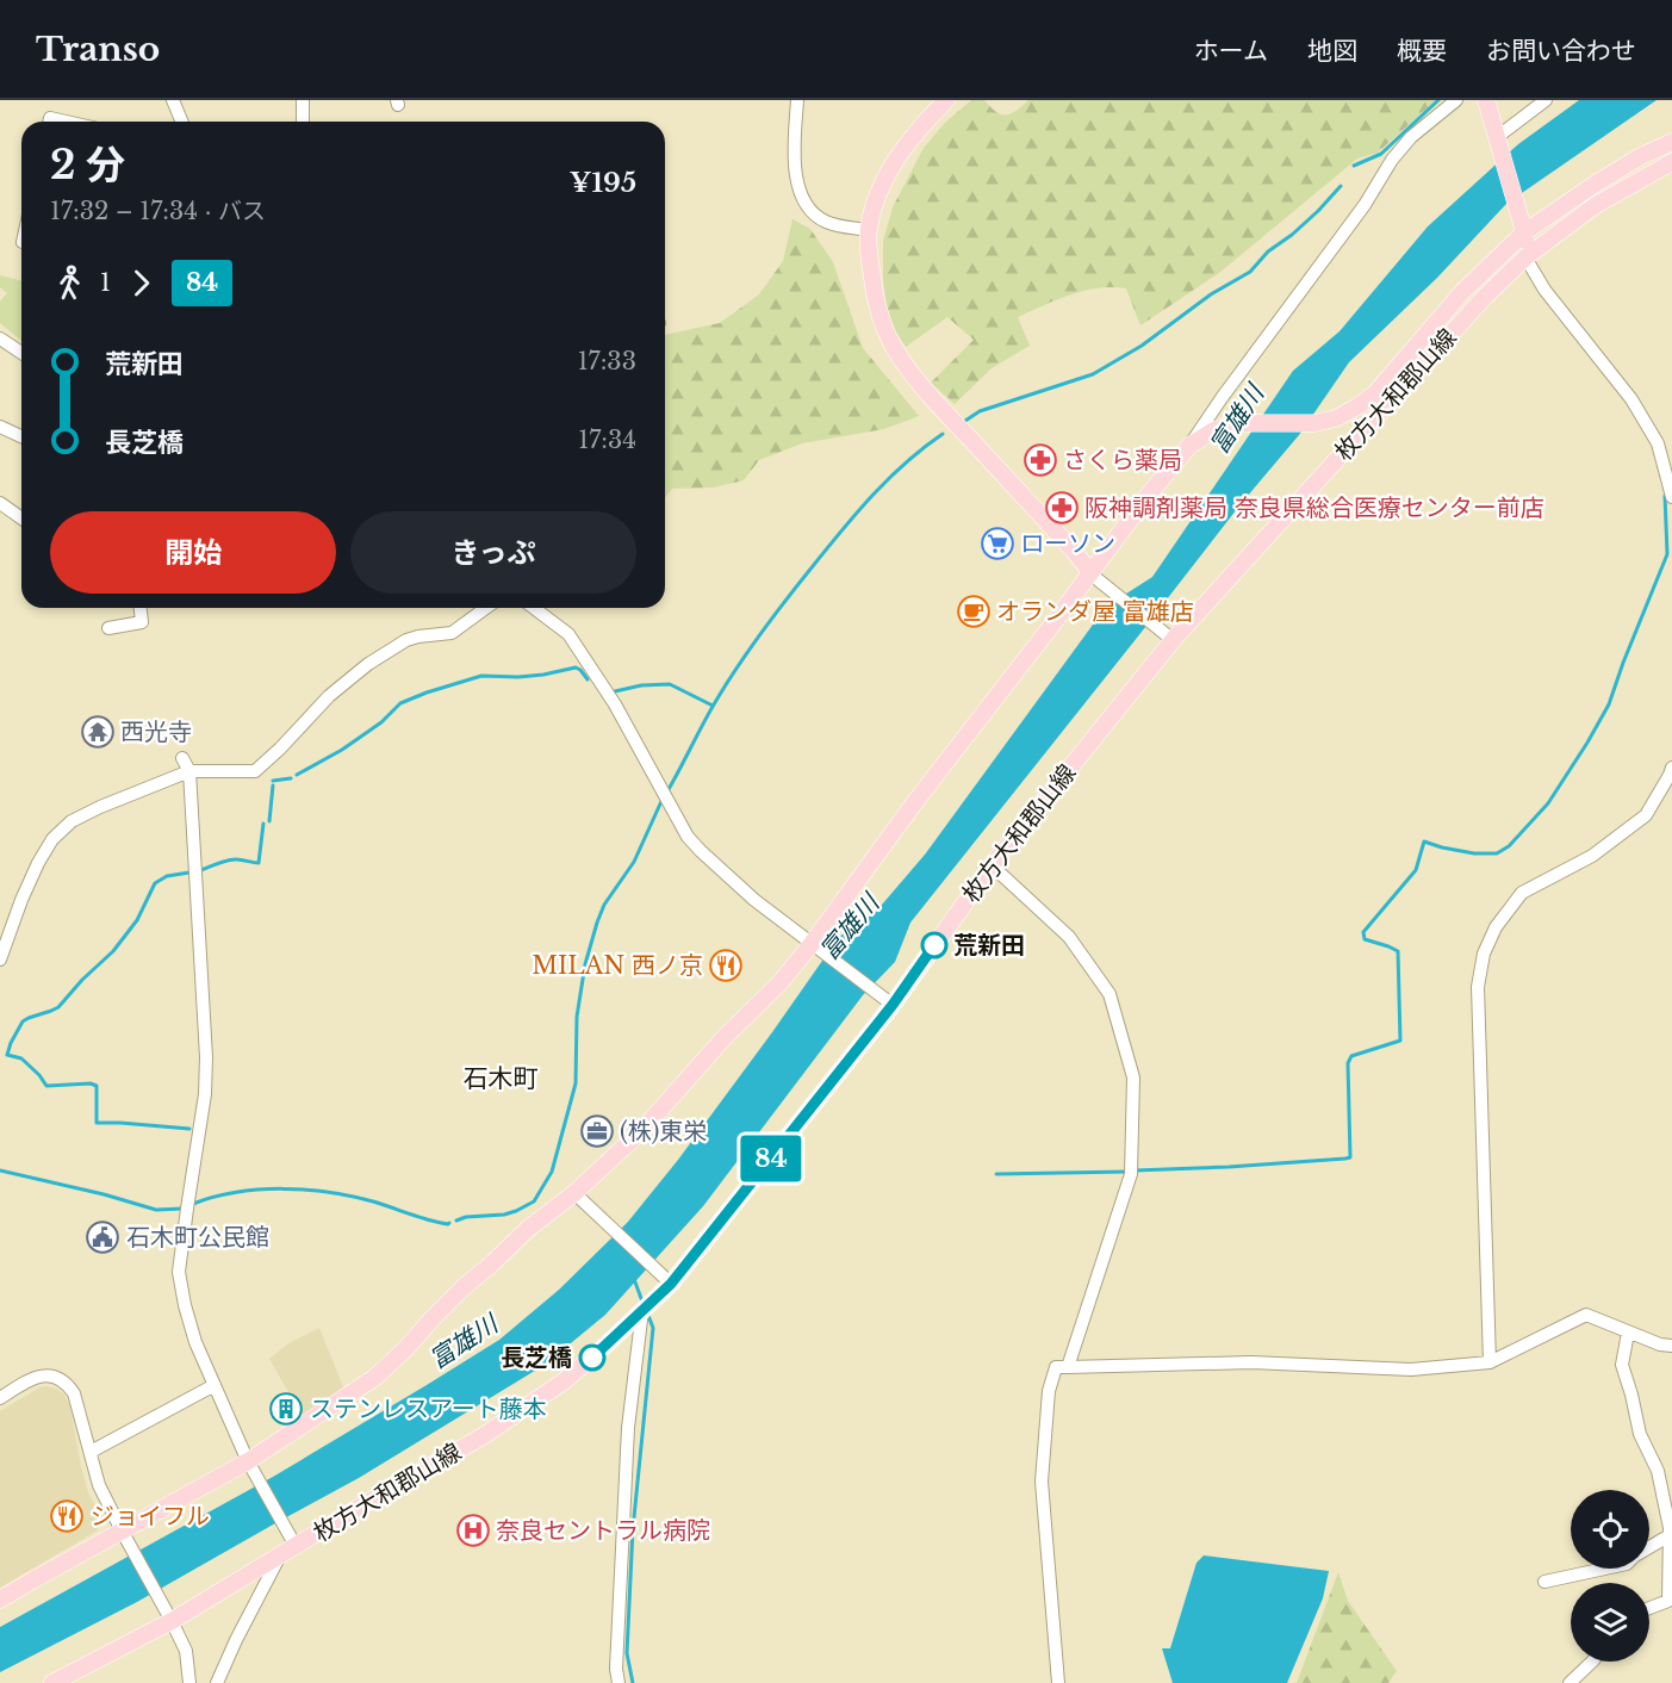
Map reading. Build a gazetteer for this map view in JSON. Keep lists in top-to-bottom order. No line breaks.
{"streets":{"main road":["枚方大和郡山線"]},"districts":["石木町"],"water":["富雄川"],"places":{"pharmacy":["さくら薬局","阪神調剤薬局 奈良県総合医療センター前店"],"supermarket":["ローソン"],"cafe":["オランダ屋 富雄店"],"temple":["西光寺"],"other":["荒新田","長芝橋"],"restaurant":["MILAN 西ノ京","ジョイフル"],"office":["(株)東栄"],"public building":["石木町公民館"],"building":["ステンレスアート藤本"],"hospital":["奈良セントラル病院"]},"lines":["bus line 84"],"page":{"header":"Transo","nav":["ホーム","地図","概要","お問い合わせ"],"on_map":"84","heading":["2 分","17:32 – 17:34 · バス","¥195"],"legs":["1","84"],"list":[{"name":"荒新田","value":"17:33"},{"name":"長芝橋","value":"17:34"}],"buttons":["開始","きっぷ"]}}
